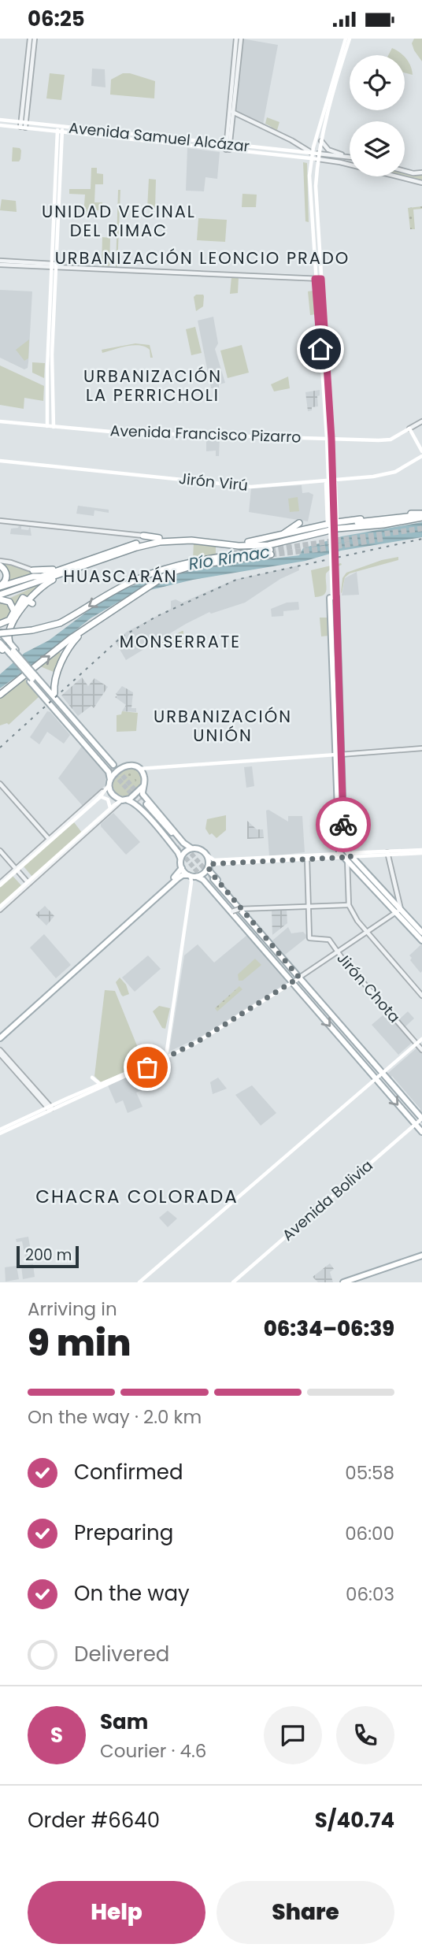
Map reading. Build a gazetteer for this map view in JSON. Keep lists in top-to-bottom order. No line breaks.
{"streets":{"main road":["Avenida Samuel Alcázar","Avenida Francisco Pizarro","Jirón Virú","Avenida Bolivia"],"street":["Jirón Chota"]},"districts":["UNIDAD VECINAL DEL RIMAC","URBANIZACIÓN LEONCIO PRADO","URBANIZACIÓN LA PERRICHOLI","HUASCARÁN","MONSERRATE","URBANIZACIÓN UNIÓN","CHACRA COLORADA"],"water":["Río Rímac"],"scale_bar":"200 m","page":{"status":"06:25","scale":"200 m","heading":["9 min","Arriving in","06:34–06:39"],"panel":["Sam","Courier · 4.6","Order #6640","S/40.74"],"bar":"On the way · 2.0 km","list":[["Confirmed","05:58"],["Preparing","06:00"],["On the way","06:03"],"Delivered"],"round":"S","buttons":["Help","Share"]}}
